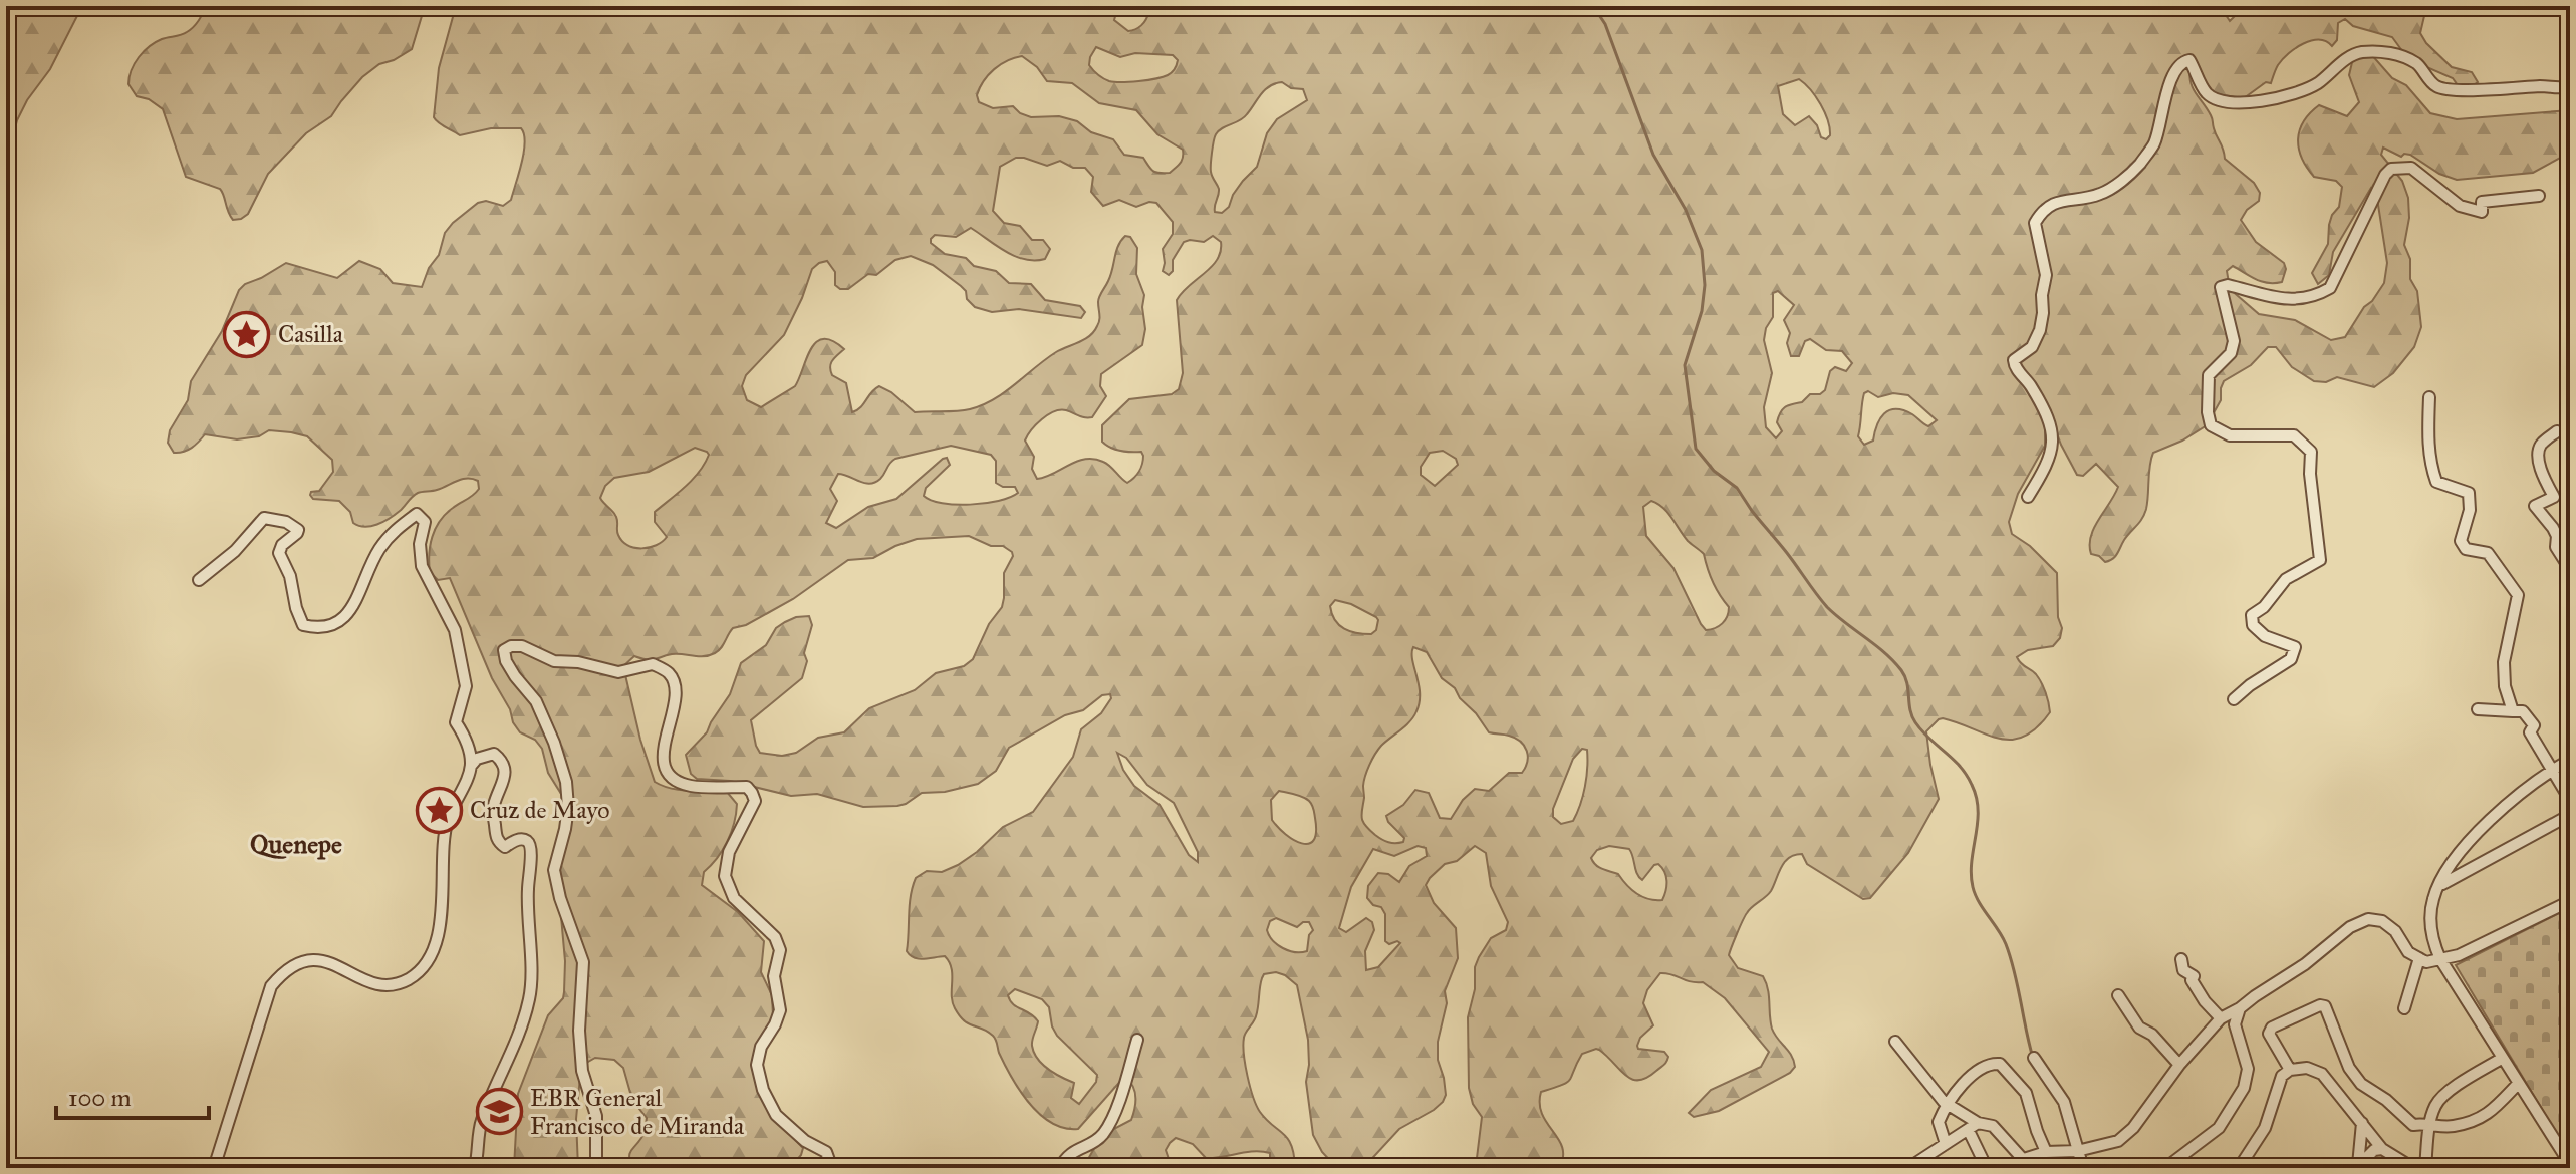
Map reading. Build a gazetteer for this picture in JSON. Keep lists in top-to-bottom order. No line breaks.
{"districts":["Quenepe"],"places":{"place":["Casilla","Cruz de Mayo"],"school or university":["EBR General Francisco de Miranda"]},"scale_bar":"100 m"}
